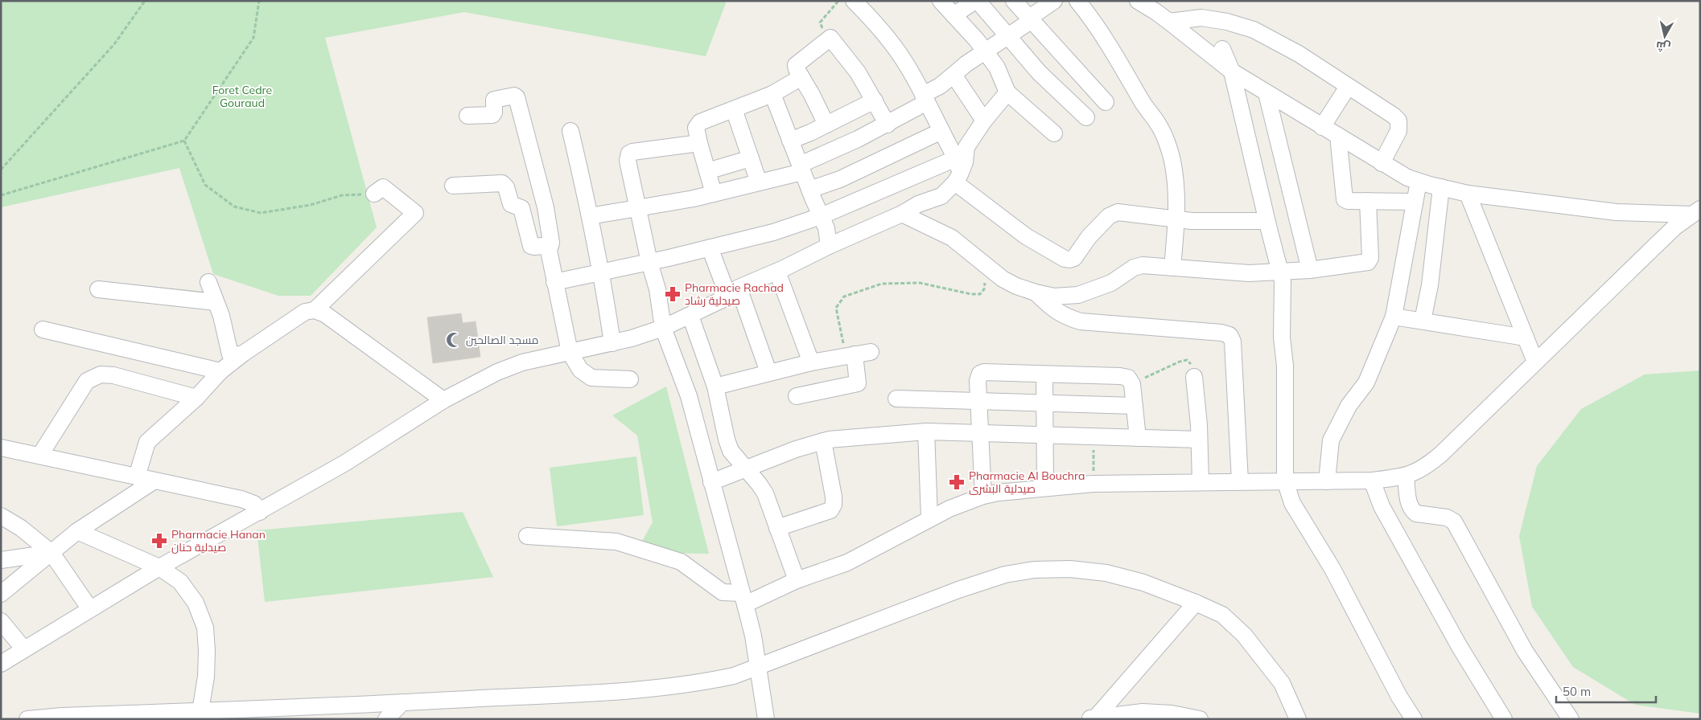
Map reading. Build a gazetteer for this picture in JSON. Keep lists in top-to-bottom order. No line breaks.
{"parks":["Foret Cedre Gouraud"],"places":{"pharmacy":["Pharmacie Rachad صيدلية رشاد","Pharmacie Al Bouchra صيدلية البشرى","Pharmacie Hanan صيدلية حنان"],"mosque":["مسجد الصالحين"]},"scale_bar":"50 m","north":"bottom"}
